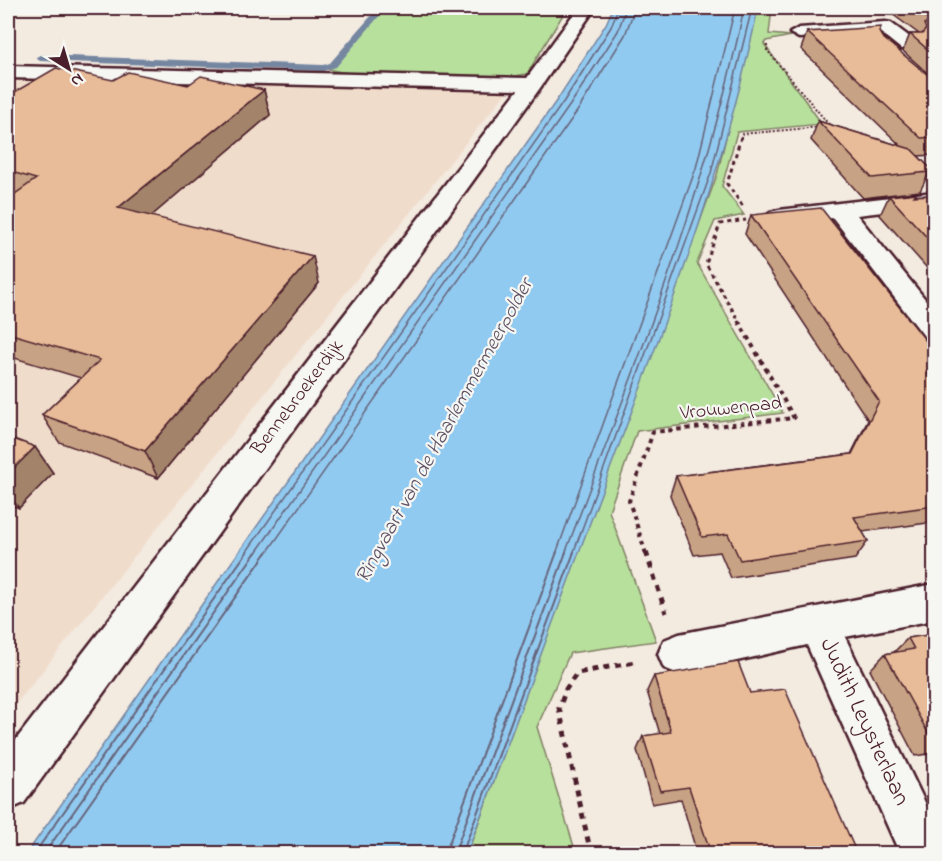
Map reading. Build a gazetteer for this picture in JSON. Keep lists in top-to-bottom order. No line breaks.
{"streets":{"street":["Bennebroekerdijk","Judith Leysterlaan"],"path":["Vrouwenpad"]},"crossings":[["Vrouwenpad","Judith Leysterlaan"]],"water":["Ringvaart van de Haarlemmermeerpolder"],"north":"bottom right"}
